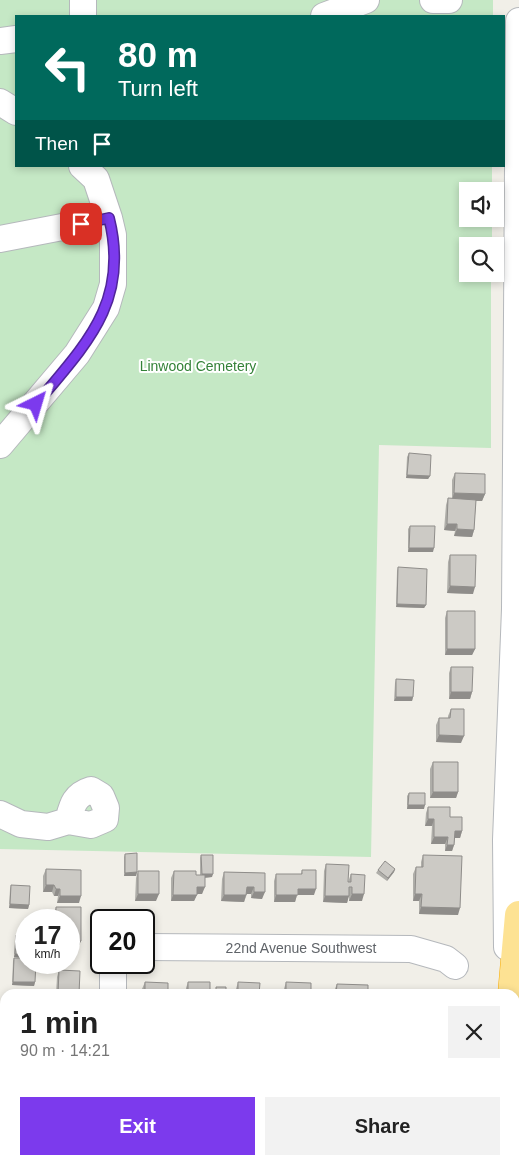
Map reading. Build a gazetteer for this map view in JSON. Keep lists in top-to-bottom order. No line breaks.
{"streets":{"street":["22nd Avenue Southwest"]},"parks":["Linwood Cemetery"],"page":{"turn":["80 m","Turn left"],"then":"Then","speed":"17 km/h","limit":"20","heading":["1 min","90 m · 14:21"],"buttons":["Exit","Share"]}}
